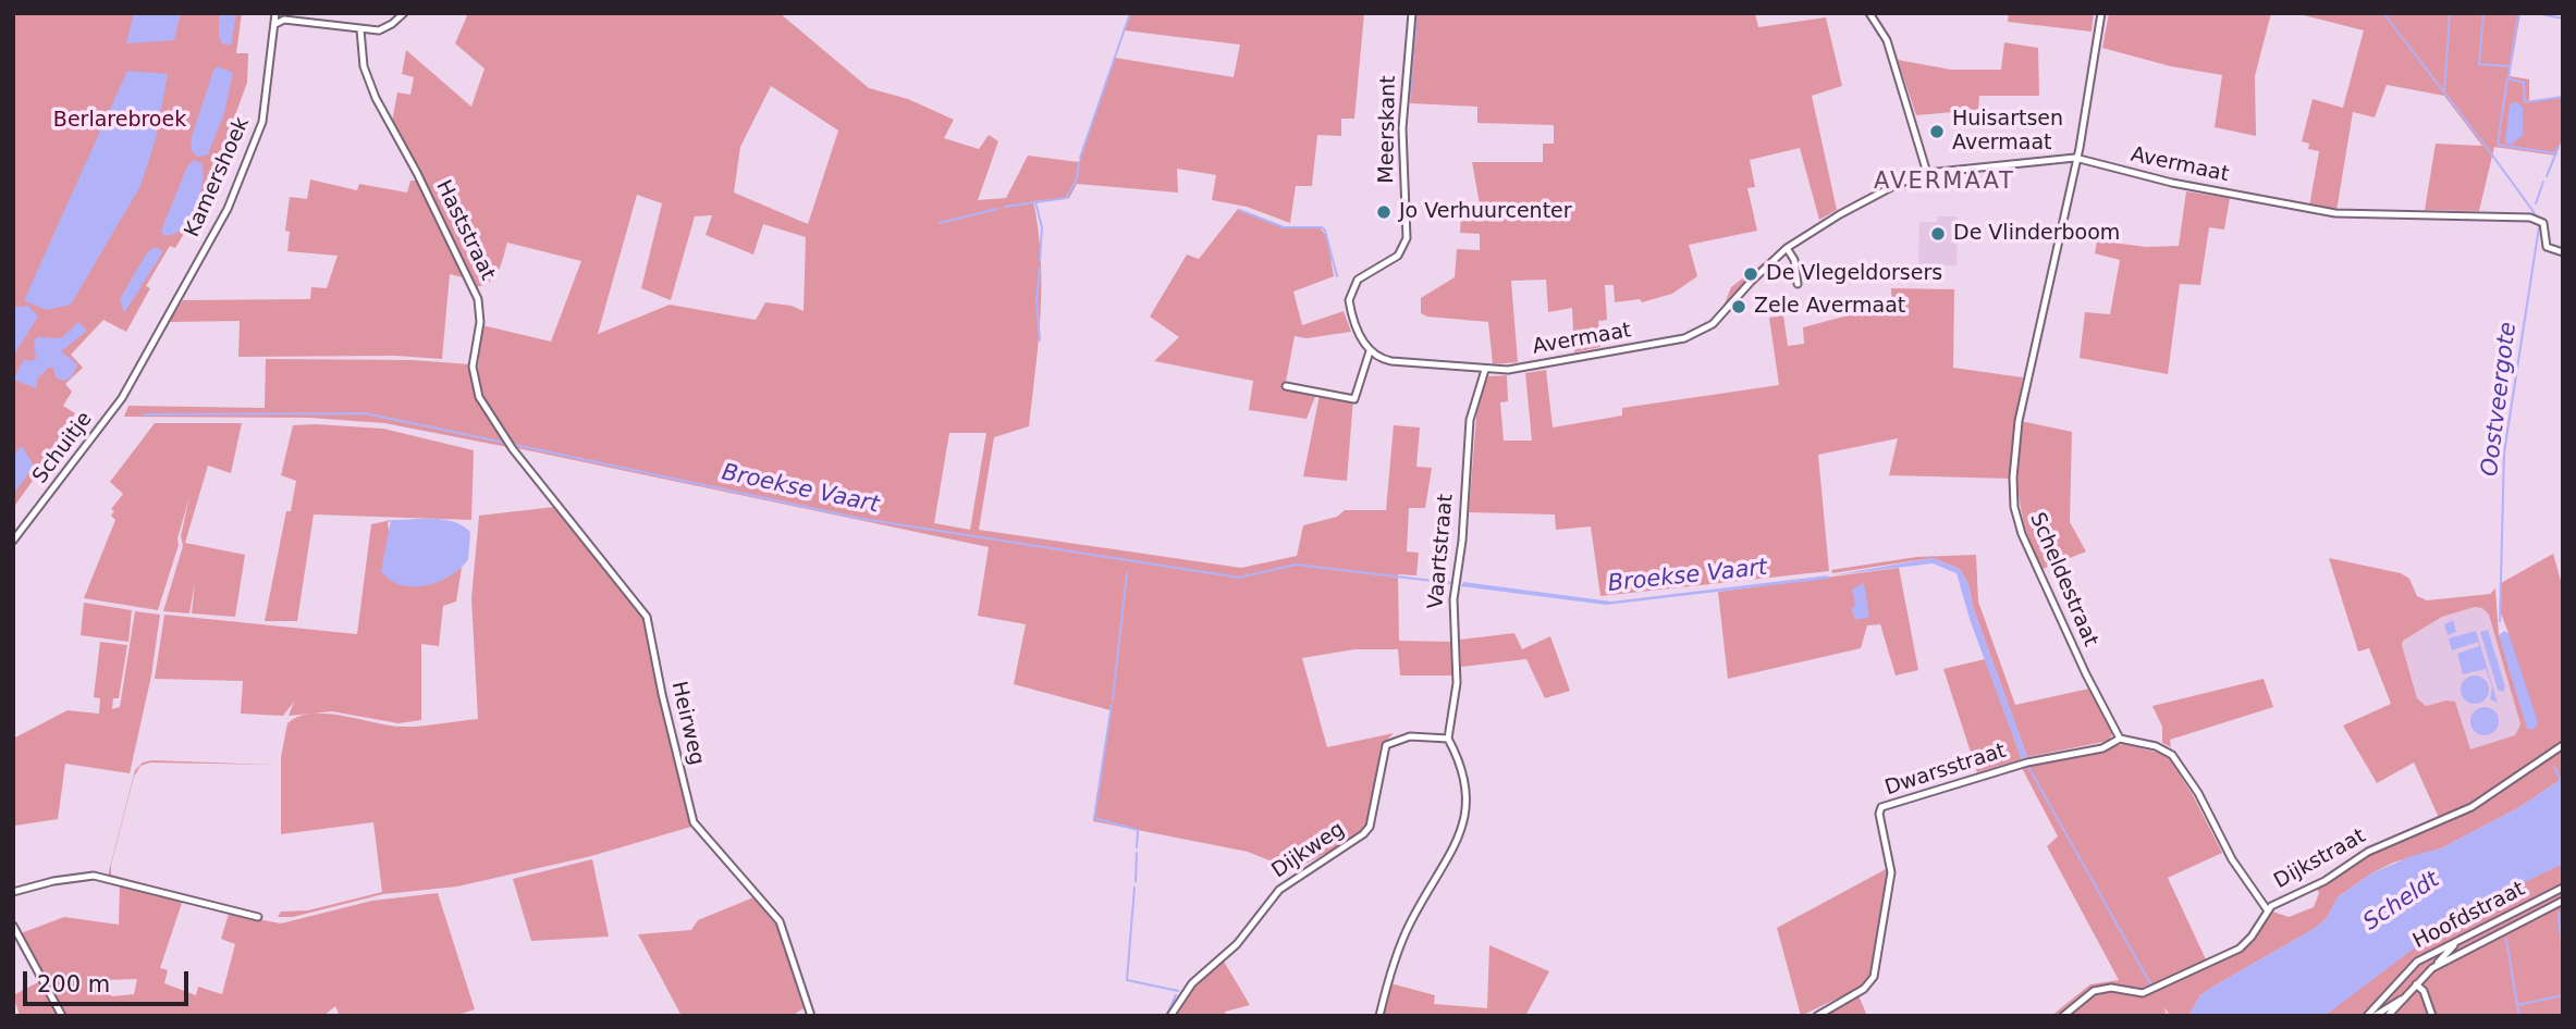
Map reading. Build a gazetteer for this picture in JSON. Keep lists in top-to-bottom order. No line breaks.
{"streets":{"street":["Meerskant","Avermaat","Kamershoek","Haststraat","Schuitje","Vaartstraat","Scheldestraat","Heirweg","Dwarsstraat","Dijkweg","Dijkstraat","Hoofdstraat"]},"crossings":[["Avermaat","Vaartstraat"],["Avermaat","Scheldestraat"],["Kamershoek","Schuitje"],["Haststraat","Heirweg"],["Vaartstraat","Dijkweg"],["Scheldestraat","Dwarsstraat"]],"districts":["AVERMAAT"],"water":["Oostveergote","Broekse Vaart","Scheldt"],"parks":["Berlarebroek"],"places":["Huisartsen Avermaat","Jo Verhuurcenter","De Vlinderboom","De Vlegeldorsers","Zele Avermaat"],"scale_bar":"200 m"}
